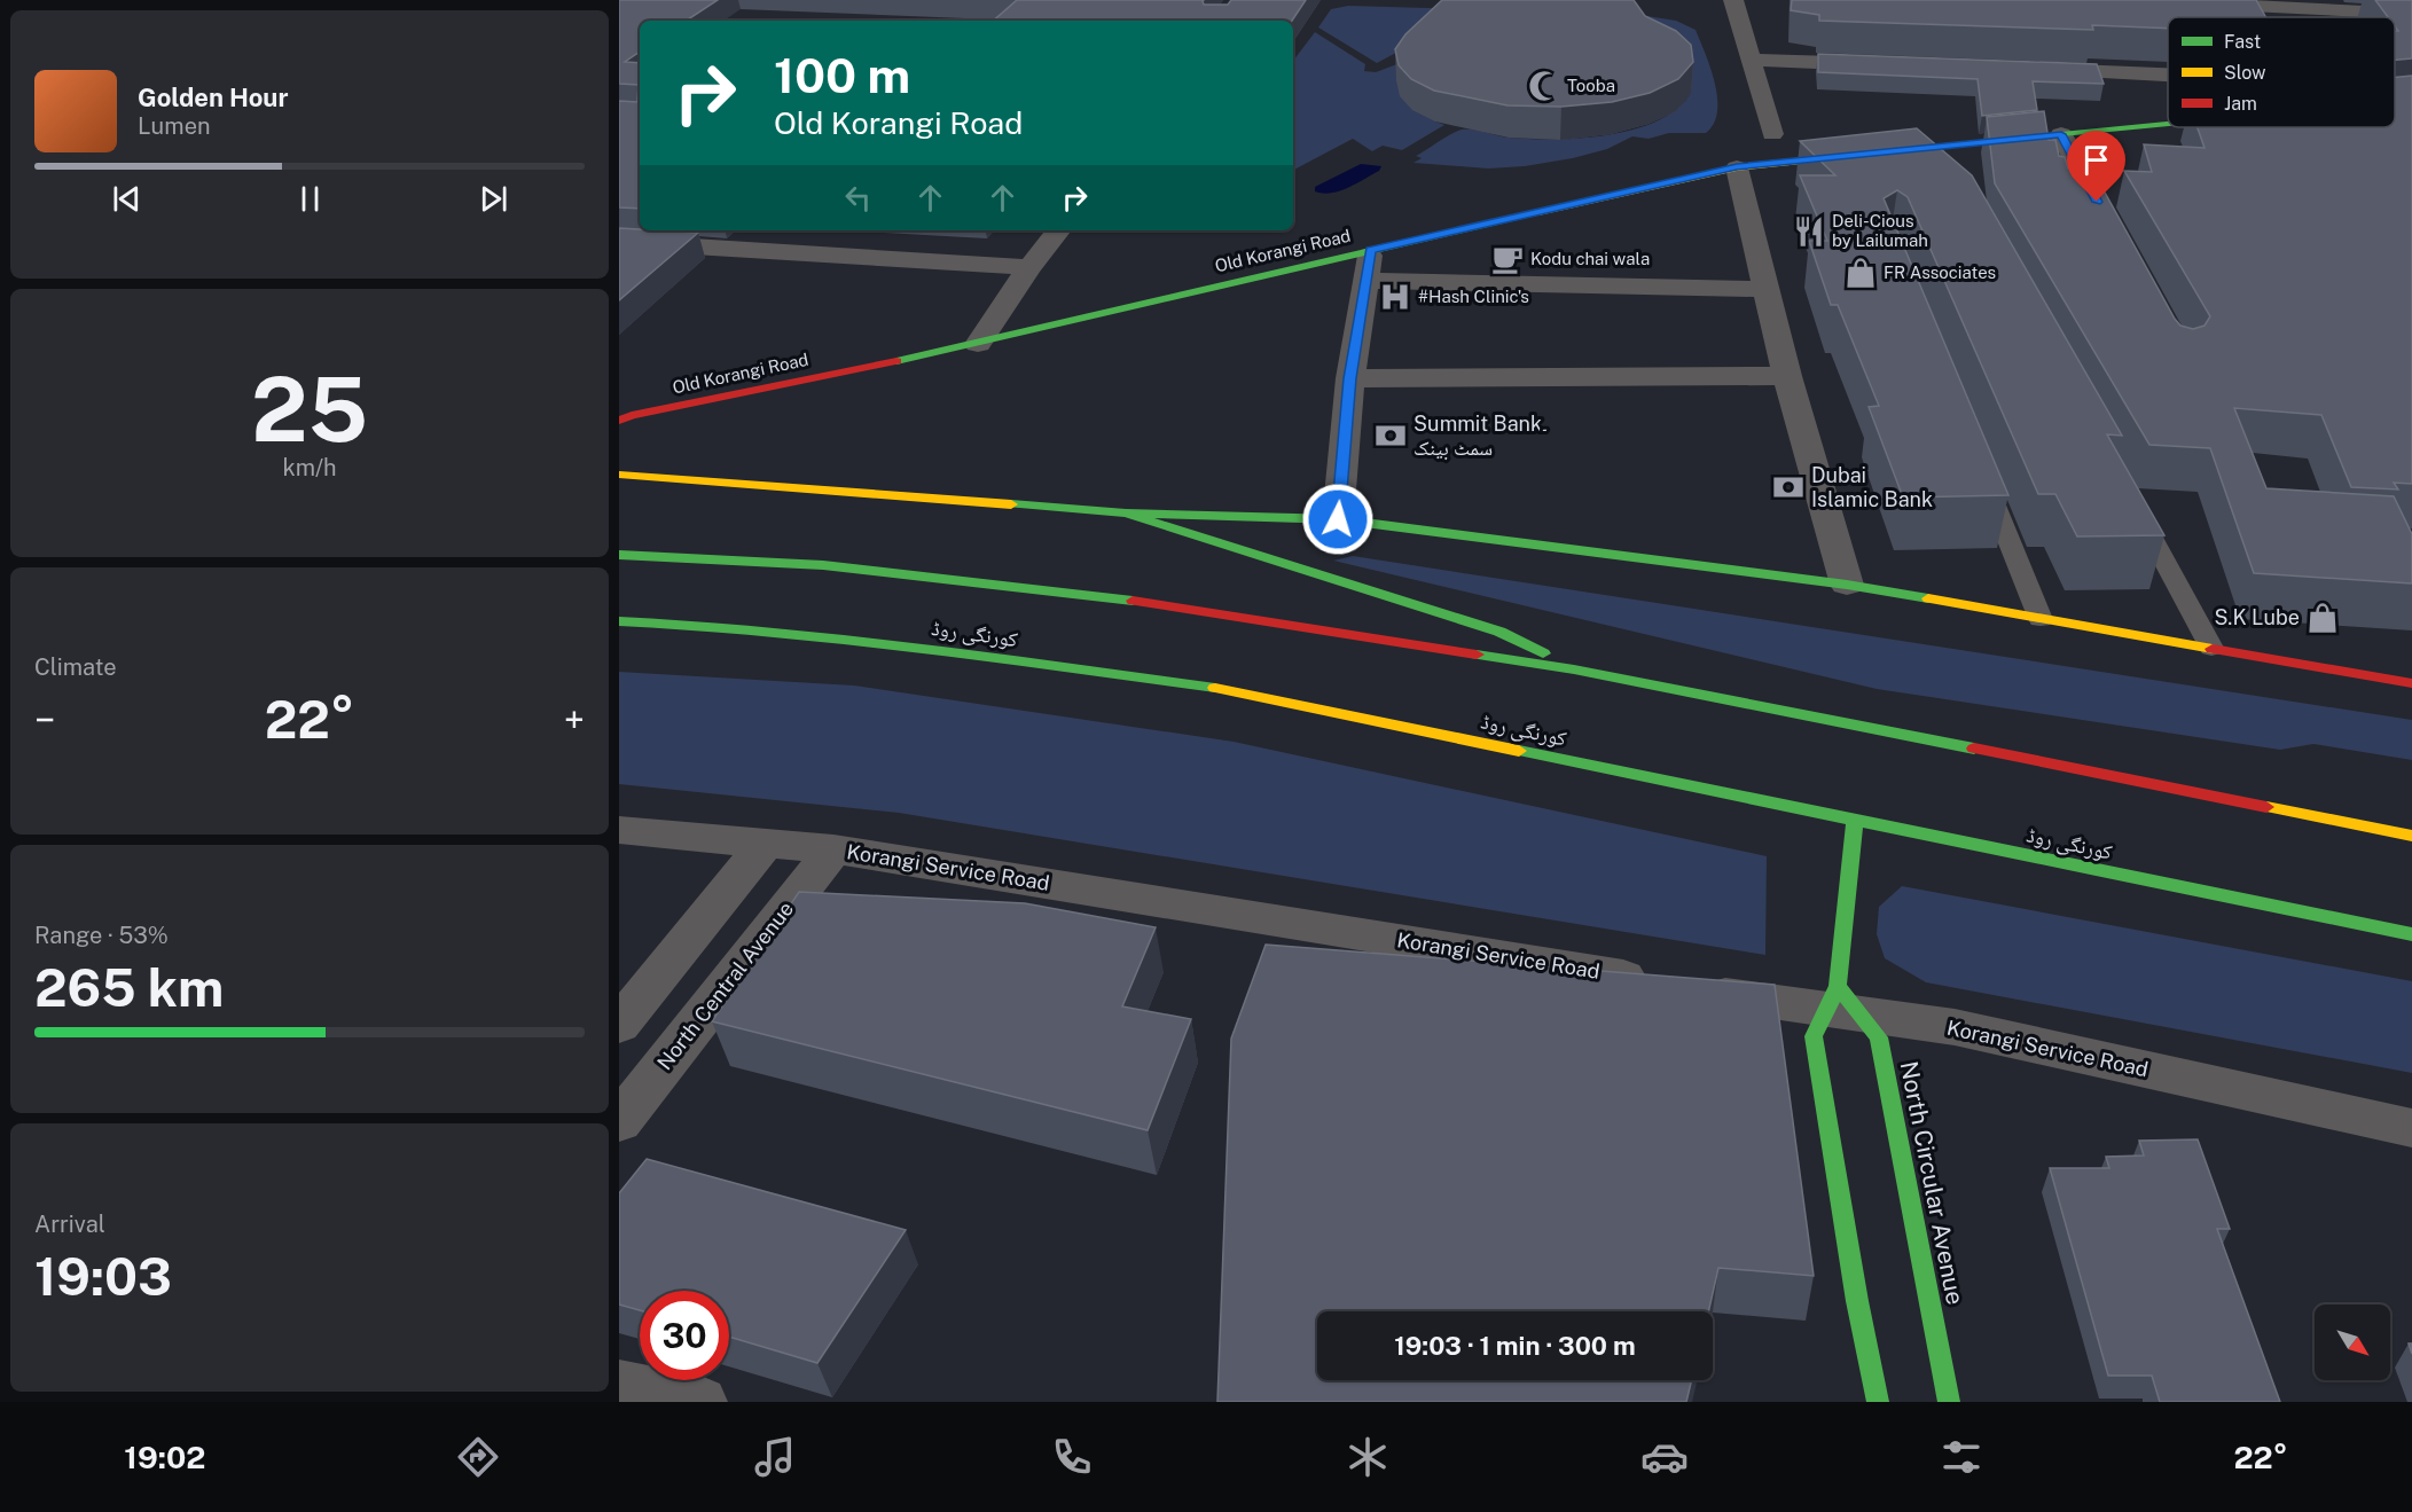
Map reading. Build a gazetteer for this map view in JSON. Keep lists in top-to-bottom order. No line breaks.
{"streets":{"street":["Old Korangi Road","کورنگی روڈ","Korangi Service Road","North Central Avenue","North Circular Avenue"]},"crossings":[["Korangi Service Road","North Central Avenue"],["Korangi Service Road","North Circular Avenue"]],"places":{"mosque":["Tooba"],"restaurant":["Deli-Cious by Lailumah"],"cafe":["Kodu chai wala"],"shop":["FR Associates","S.K Lube"],"hospital":["#Hash Clinic's"],"bank":["Summit Bank۔ سمٹ بینک","Dubai Islamic Bank"]},"legend":["Fast","Slow","Jam"],"north":"bottom right","page":{"turn":["100 m","Old Korangi Road"],"song":["Golden Hour","Lumen"],"tile":[["25","km/h"],"Climate",["Range · 53%","265 km"],["Arrival","19:03"]],"heat":["−","22°","+"],"limit":"30","trip":"19:03 · 1 min · 300 m","tabs":["19:02","22°"]}}
